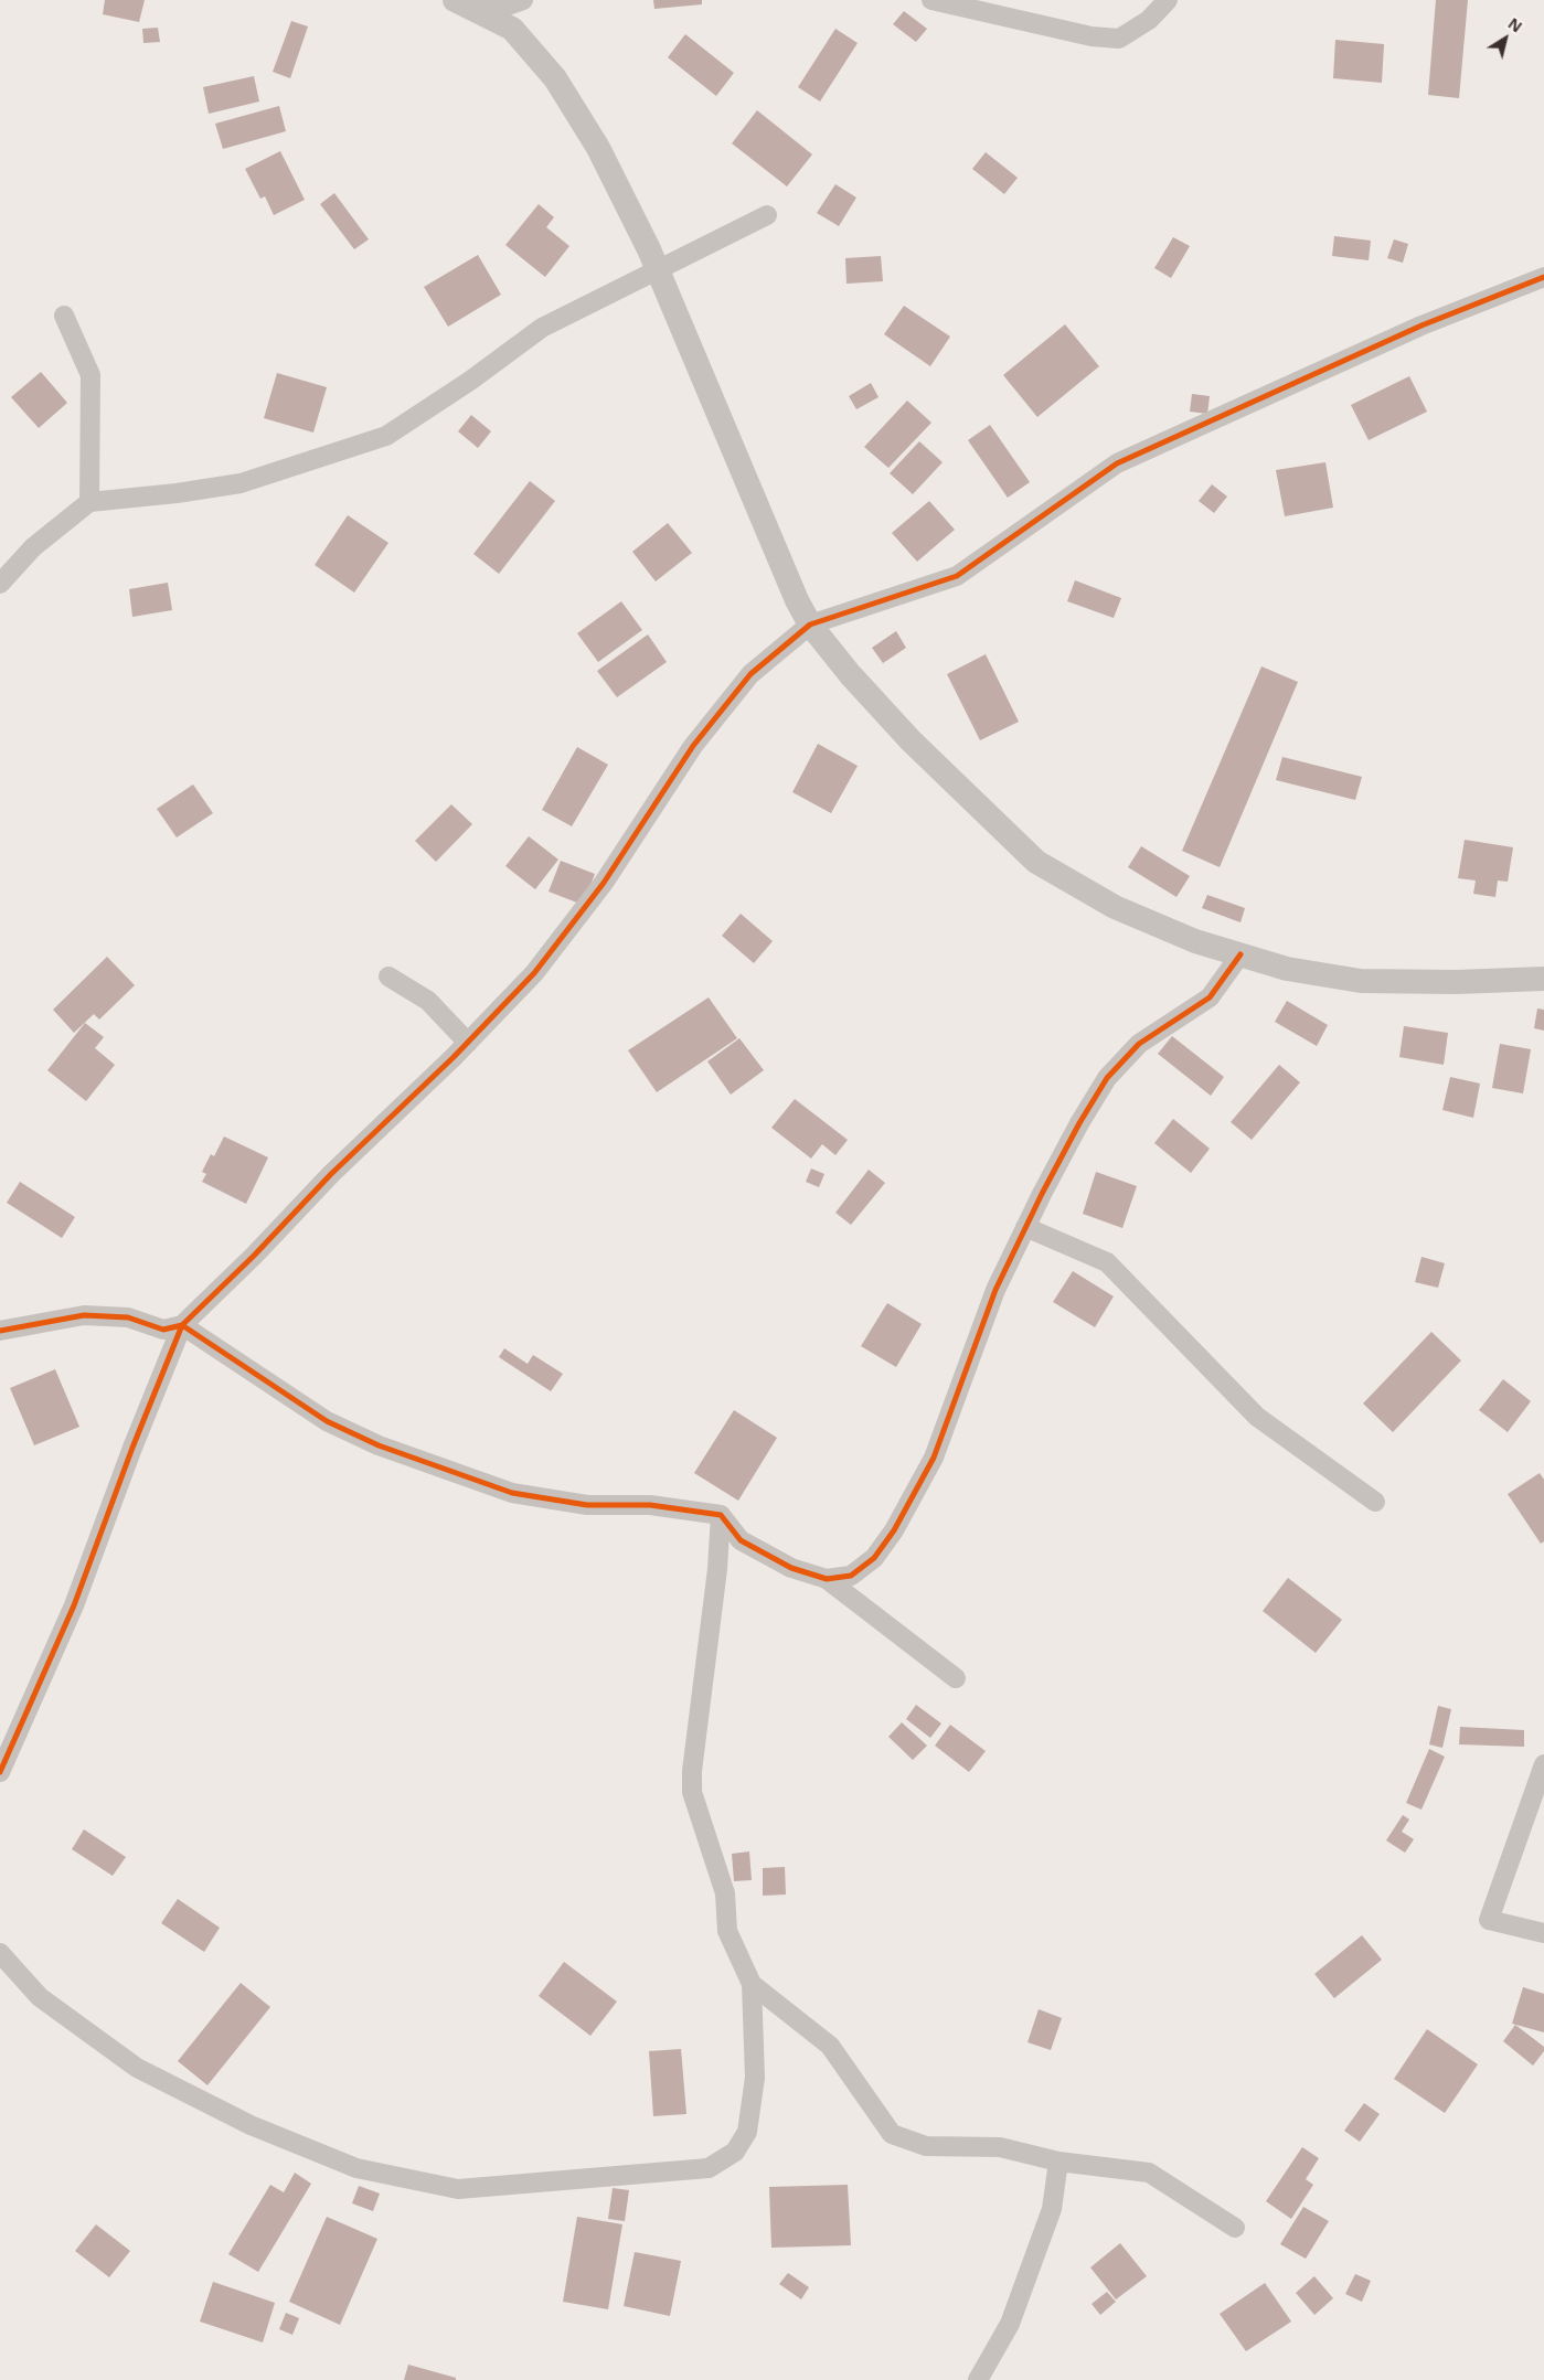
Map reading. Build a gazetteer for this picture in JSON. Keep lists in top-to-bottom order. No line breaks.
{"north":"top right"}
